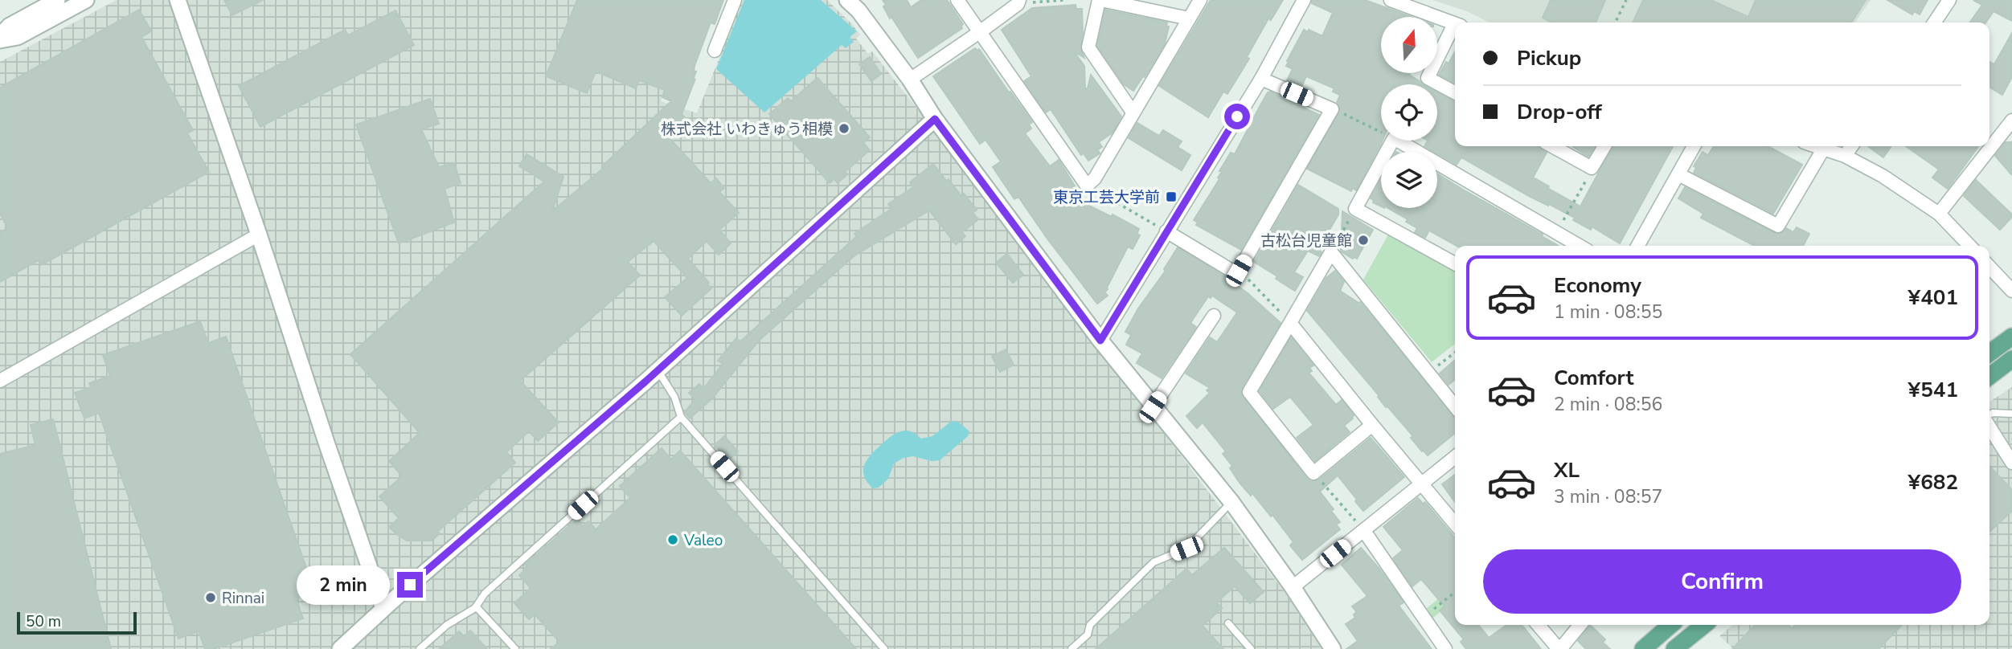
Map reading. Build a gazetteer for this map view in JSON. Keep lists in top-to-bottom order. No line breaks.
{"places":{"other":["株式会社 いわきゅう相模","古松台児童館","Valeo","Rinnai"],"transit":["東京工芸大学前"]},"scale_bar":"50 m","north":"top","page":{"banner":["Pickup","Drop-off"],"list":[{"name":"Economy","note":"1 min · 08:55","value":"¥401"},{"name":"Comfort","note":"2 min · 08:56","value":"¥541"},{"name":"XL","note":"3 min · 08:57","value":"¥682"}],"buttons":"Confirm","bubble":"2 min","scale":"50 m"}}
